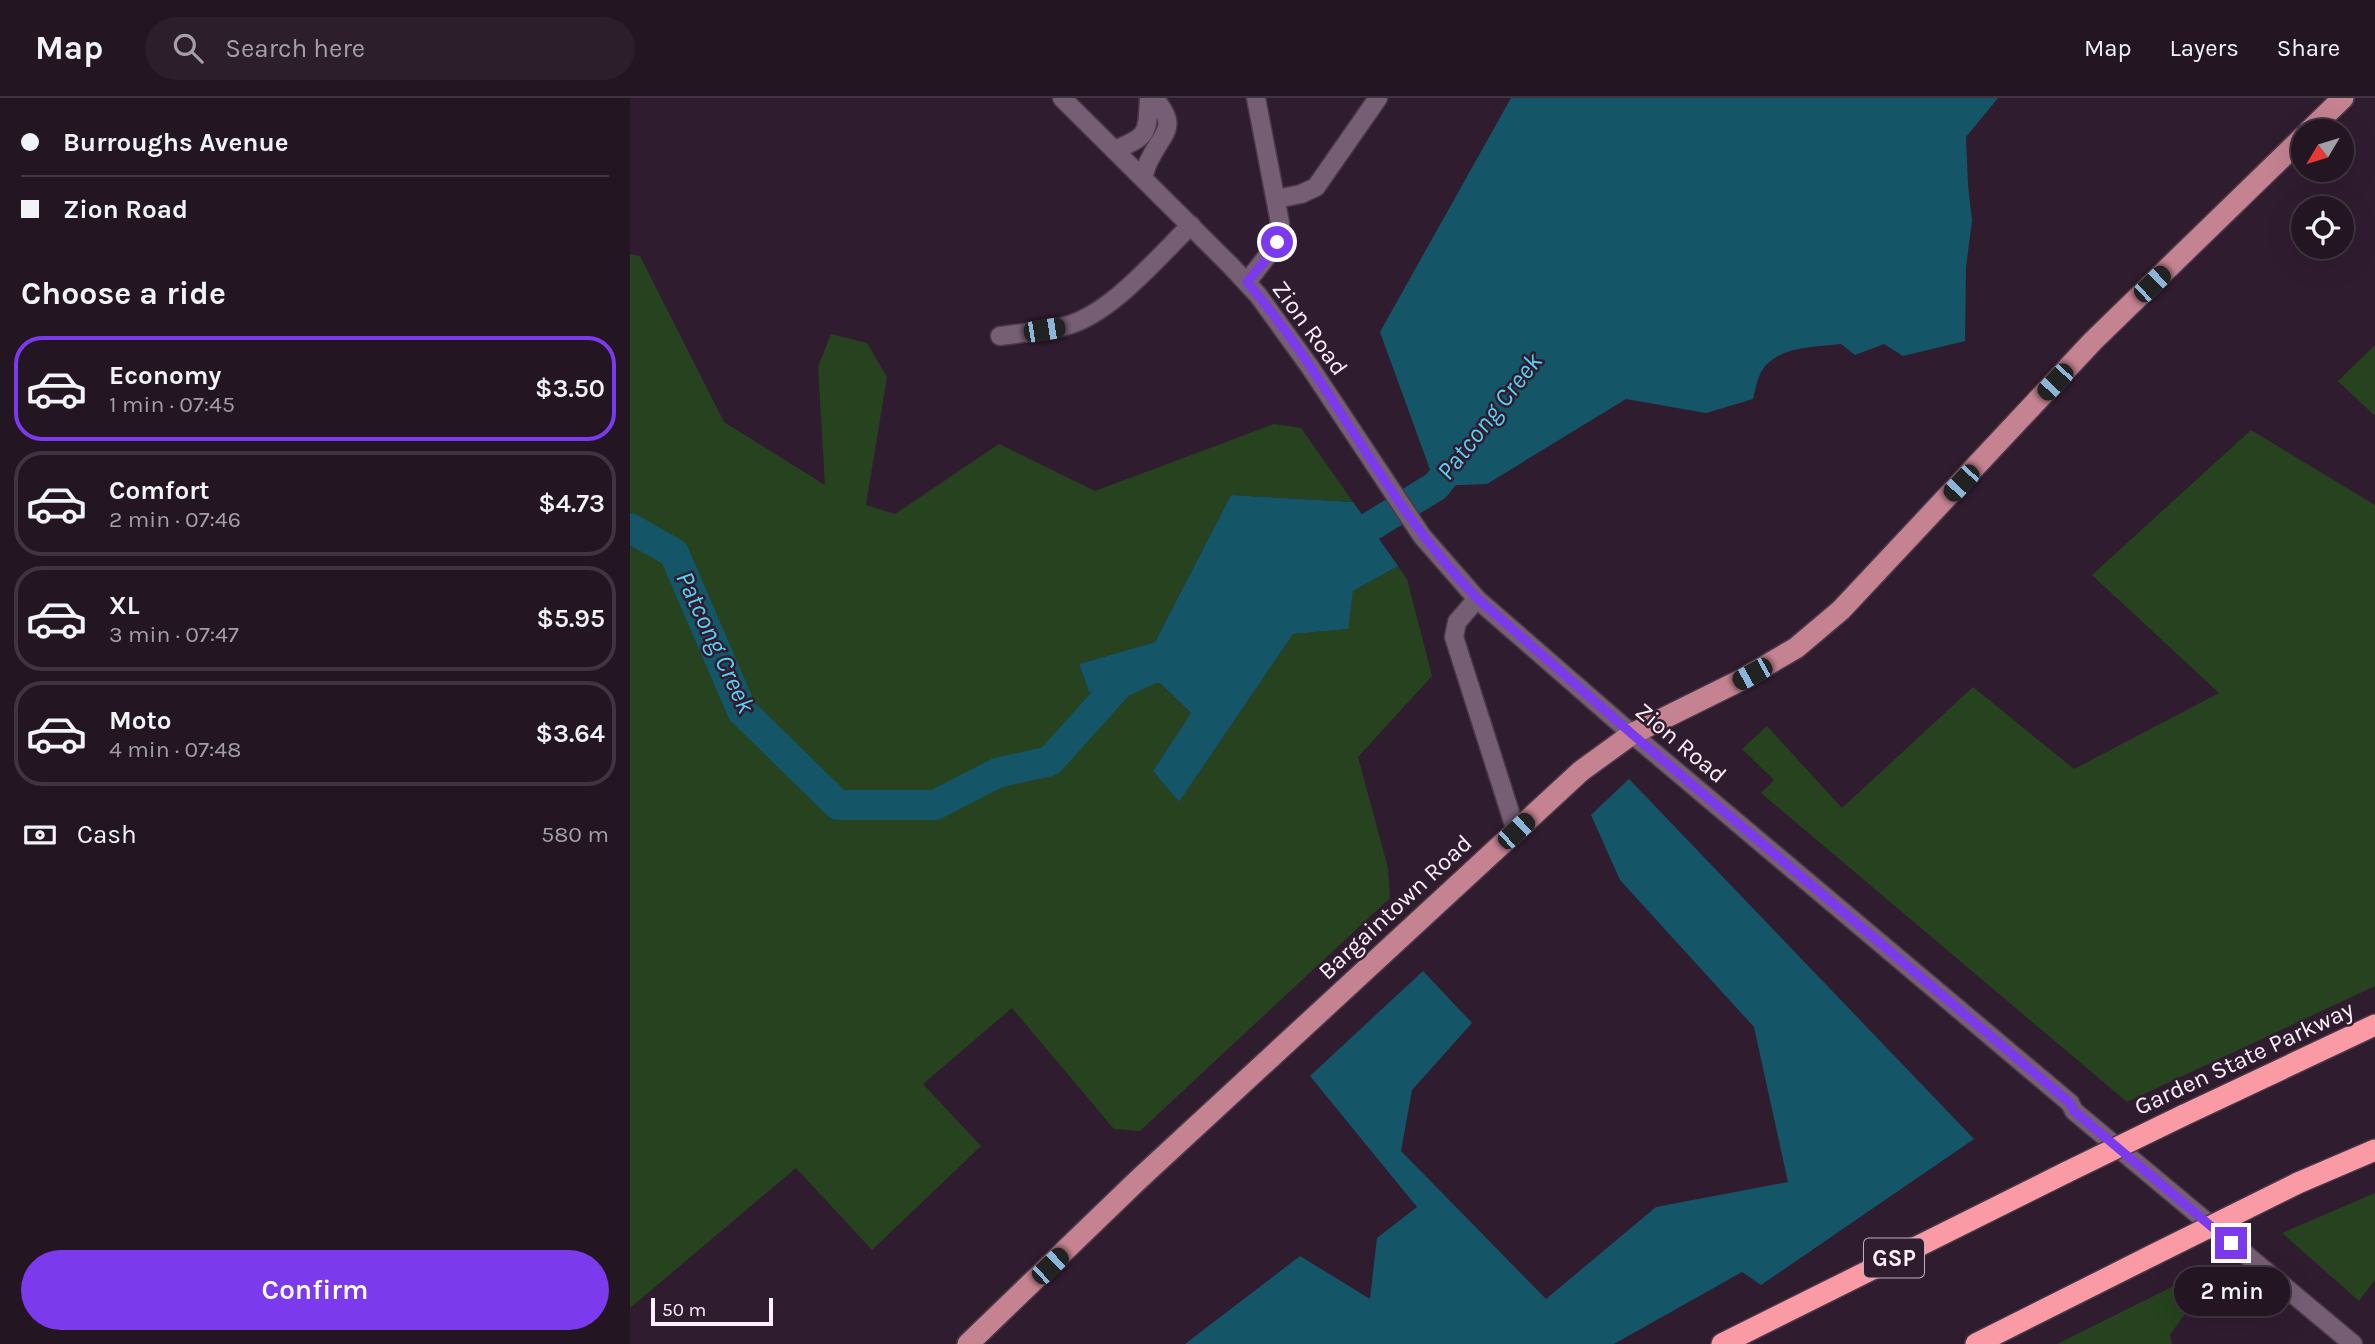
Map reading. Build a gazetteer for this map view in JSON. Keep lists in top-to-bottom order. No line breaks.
{"streets":{"highway":["Garden State Parkway","GSP"],"main road":["Bargaintown Road"],"street":["Zion Road"]},"crossings":[["Zion Road","Bargaintown Road"]],"water":["Patcong Creek"],"scale_bar":"50 m","north":"bottom left","page":{"header":"Map","search":"Search here","nav":["Map","Layers","Share"],"banner":["Burroughs Avenue","Zion Road"],"heading":"Choose a ride","list":[{"name":"Economy","note":"1 min · 07:45","value":"$3.50"},{"name":"Comfort","note":"2 min · 07:46","value":"$4.73"},{"name":"XL","note":"3 min · 07:47","value":"$5.95"},{"name":"Moto","note":"4 min · 07:48","value":"$3.64"}],"pay":["Cash","580 m"],"buttons":"Confirm","bubble":"2 min","scale":"50 m"}}
